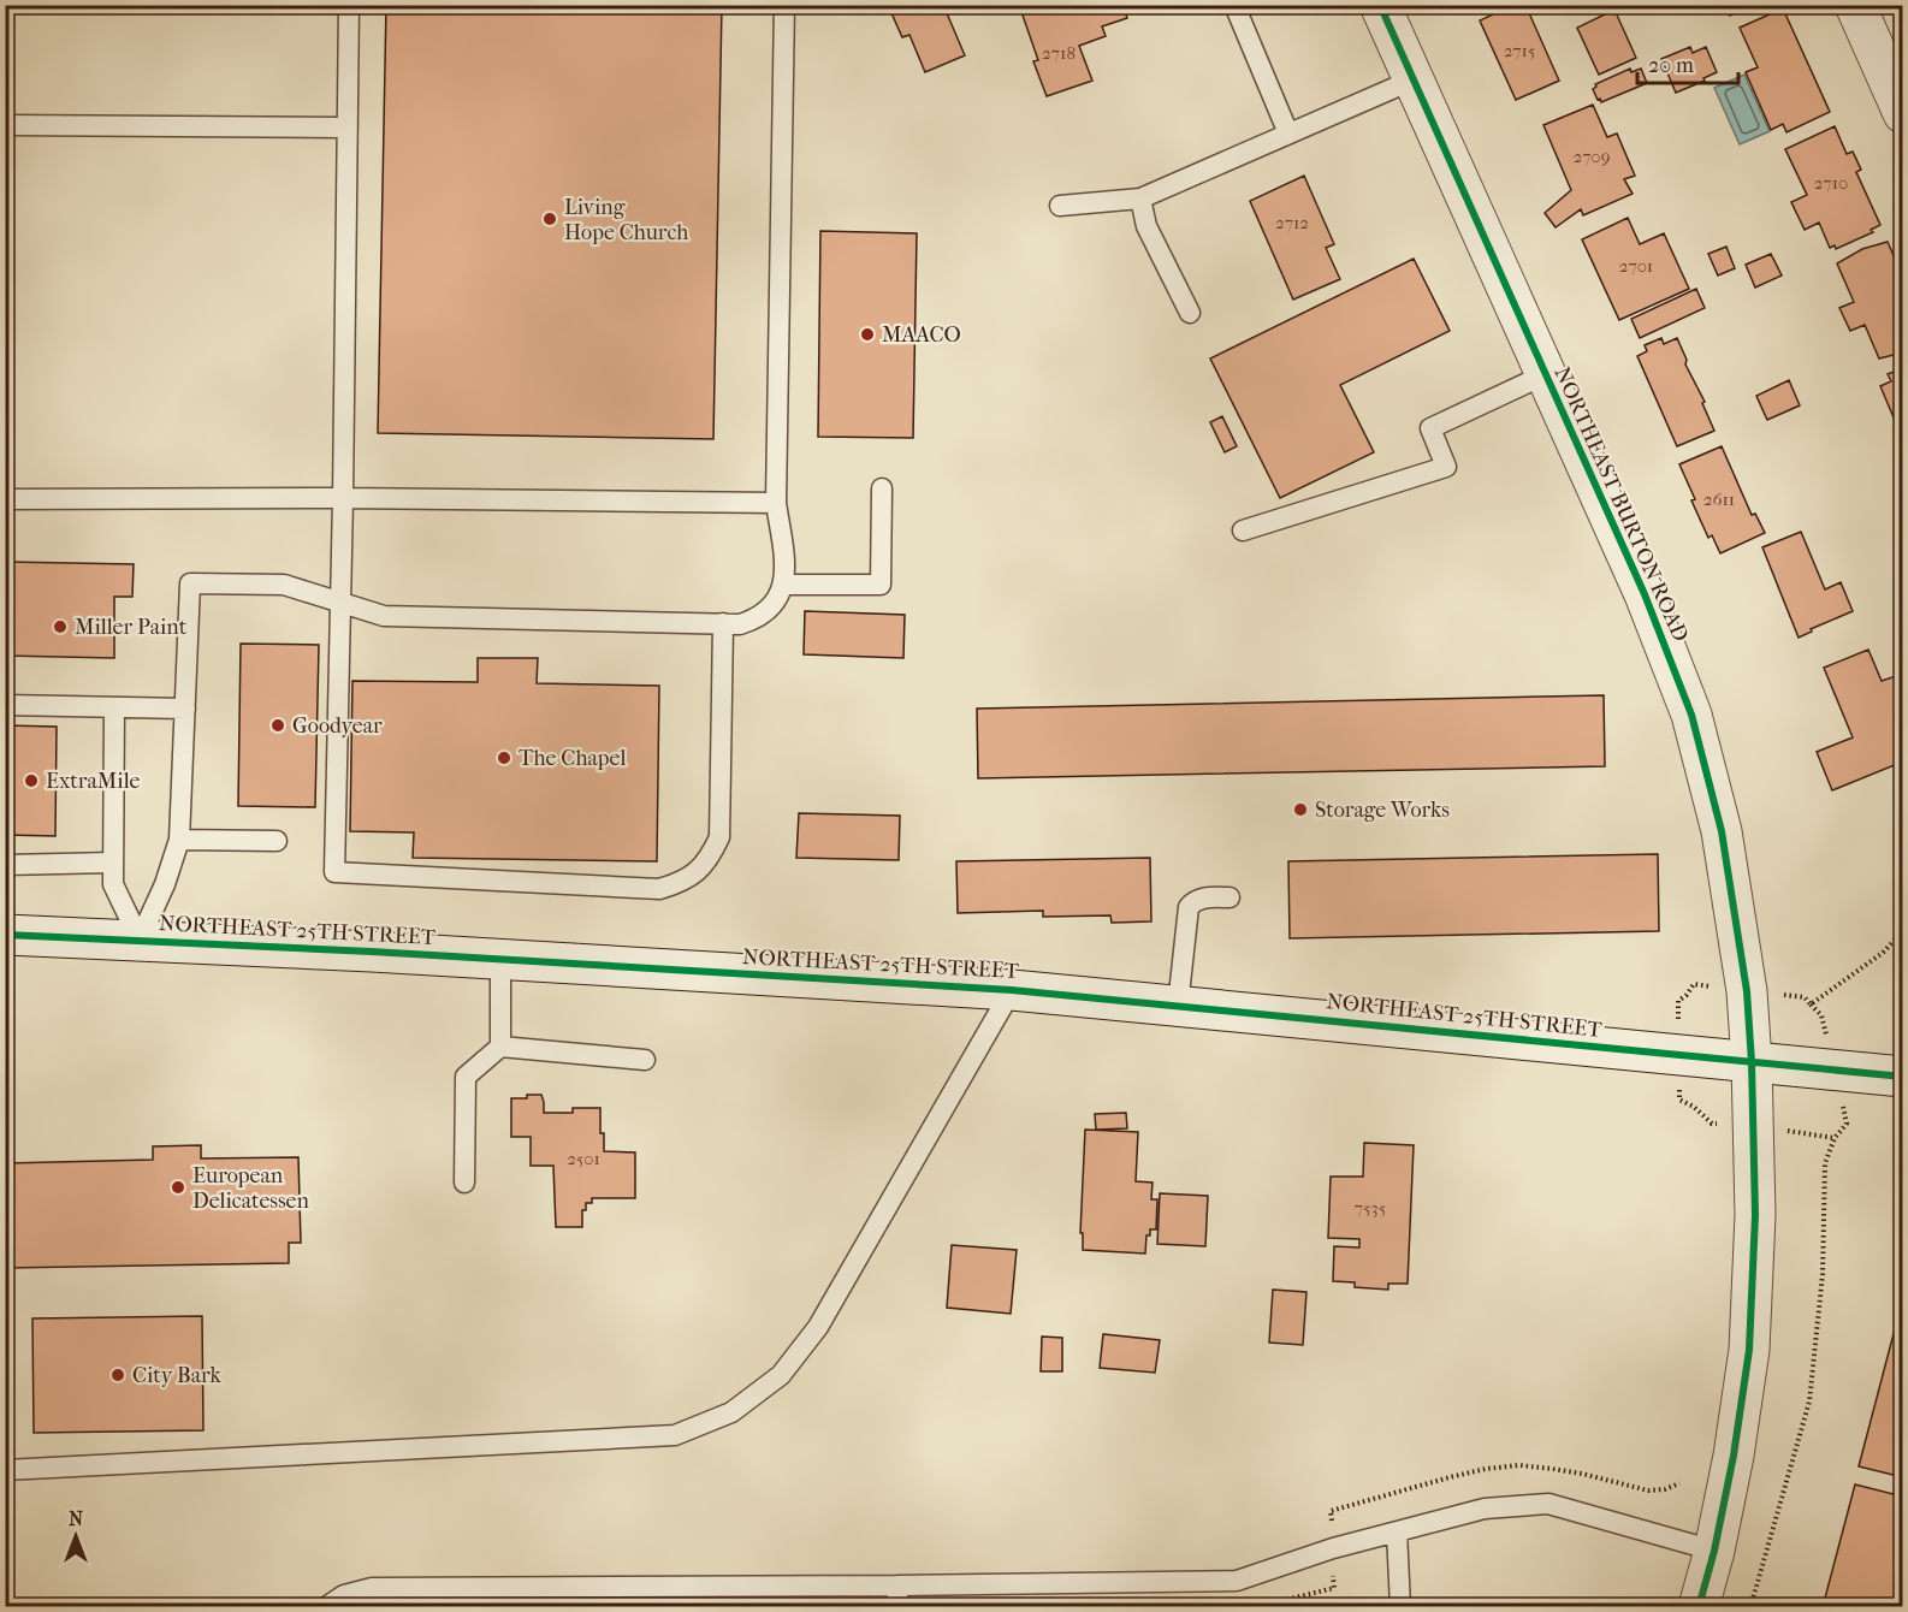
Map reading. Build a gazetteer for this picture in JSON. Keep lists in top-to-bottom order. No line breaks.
{"streets":{"main road":["NORTHEAST BURTON ROAD","NORTHEAST 25TH STREET"]},"crossings":[["NORTHEAST BURTON ROAD","NORTHEAST 25TH STREET"]],"places":["Living Hope Church","MAACO","Miller Paint","Goodyear","The Chapel","ExtraMile","Storage Works","European Delicatessen","City Bark"],"house_numbers":["2715","2718","2709","2710","2712","2701","2611","2501","7535"],"scale_bar":"20 m","north":"top"}
